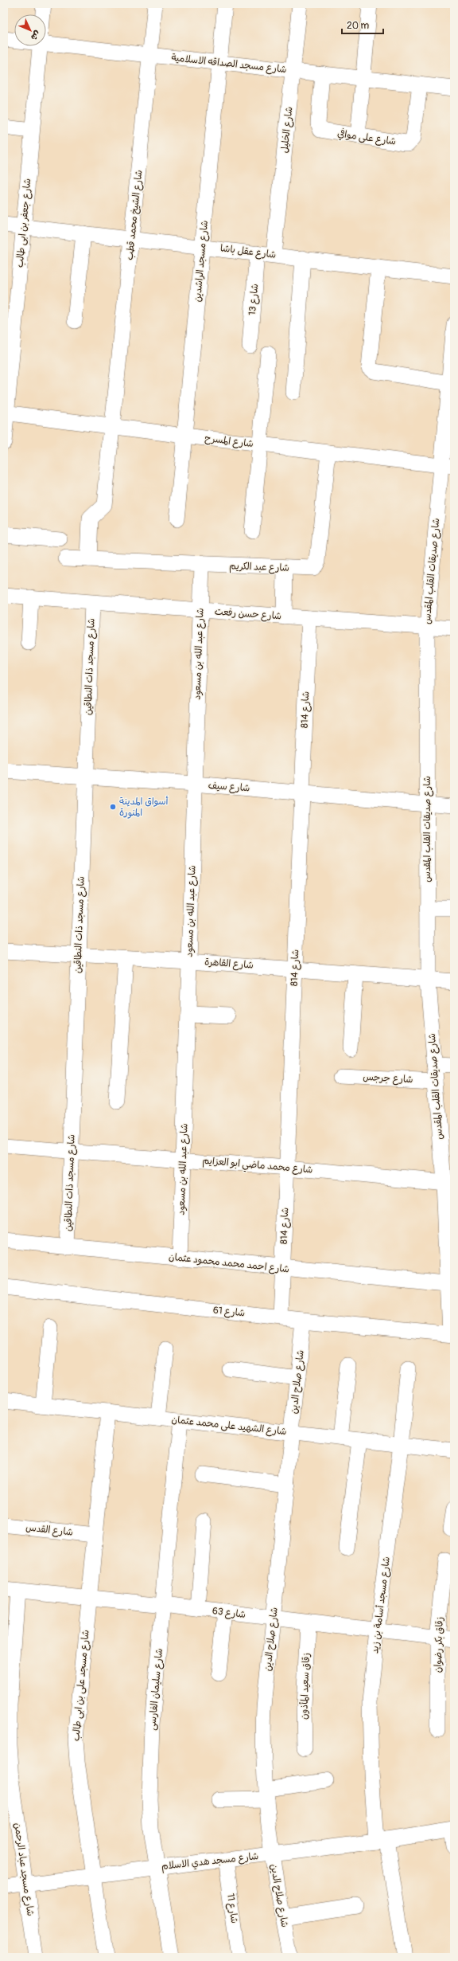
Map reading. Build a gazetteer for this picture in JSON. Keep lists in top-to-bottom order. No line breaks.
{"streets":{"street":["شارع مسجد الصداقه الاسلامية","شارع الخليل","شارع على موافي","شارع الشيخ محمد قطب","شارع جعفر بن ابى طالب","شارع عقل باشا","شارع مسجد الراشدين","شارع 13","شارع المسرح","شارع عبد الكريم","شارع صديقات القلب المقدس","شارع حسن رفعت","شارع عبد الله بن مسعود","شارع مسجد ذات النطاقين","شارع 814","شارع سيف","شارع القاهرة","شارع جرجس","شارع محمد ماضي ابو العزايم","شارع احمد محمد محمود عثمان","شارع 61","شارع صلاح الدين","شارع الشهيد على محمد عثمان","شارع القدس","شارع مسجد أسامة بن زيد","شارع 63","زقاق بكر رضوان","شارع مسجد على بن ابى طالب","زقاق سعيد المأذون","شارع سليمان الفارسى","شارع مسجد هدي الاسلام","شارع مسجد عباد الرحمن","شارع 11"]},"crossings":[["شارع مسجد الصداقه الاسلامية","شارع الخليل"],["شارع مسجد الصداقه الاسلامية","شارع على موافي"],["شارع مسجد الصداقه الاسلامية","شارع الشيخ محمد قطب"],["شارع مسجد الصداقه الاسلامية","شارع مسجد الراشدين"],["شارع الخليل","شارع عقل باشا"],["شارع الشيخ محمد قطب","شارع عقل باشا"],["شارع الشيخ محمد قطب","شارع المسرح"],["شارع جعفر بن ابى طالب","شارع عقل باشا"],["شارع جعفر بن ابى طالب","شارع المسرح"],["شارع عقل باشا","شارع مسجد الراشدين"],["شارع عقل باشا","شارع 13"],["شارع مسجد الراشدين","شارع المسرح"],["شارع المسرح","شارع عبد الكريم"],["شارع المسرح","شارع صديقات القلب المقدس"],["شارع عبد الكريم","شارع عبد الله بن مسعود"],["شارع صديقات القلب المقدس","شارع حسن رفعت"],["شارع صديقات القلب المقدس","شارع سيف"],["شارع صديقات القلب المقدس","شارع القاهرة"],["شارع صديقات القلب المقدس","شارع جرجس"],["شارع صديقات القلب المقدس","شارع محمد ماضي ابو العزايم"],["شارع صديقات القلب المقدس","شارع احمد محمد محمود عثمان"],["شارع صديقات القلب المقدس","شارع 61"],["شارع حسن رفعت","شارع عبد الله بن مسعود"],["شارع حسن رفعت","شارع مسجد ذات النطاقين"],["شارع حسن رفعت","شارع 814"],["شارع عبد الله بن مسعود","شارع سيف"],["شارع عبد الله بن مسعود","شارع القاهرة"],["شارع عبد الله بن مسعود","شارع محمد ماضي ابو العزايم"],["شارع عبد الله بن مسعود","شارع احمد محمد محمود عثمان"],["شارع مسجد ذات النطاقين","شارع سيف"],["شارع مسجد ذات النطاقين","شارع القاهرة"],["شارع مسجد ذات النطاقين","شارع محمد ماضي ابو العزايم"],["شارع مسجد ذات النطاقين","شارع احمد محمد محمود عثمان"],["شارع 814","شارع سيف"],["شارع 814","شارع القاهرة"],["شارع 814","شارع محمد ماضي ابو العزايم"],["شارع 814","شارع احمد محمد محمود عثمان"],["شارع 814","شارع 61"],["شارع 61","شارع صلاح الدين"],["شارع صلاح الدين","شارع الشهيد على محمد عثمان"],["شارع صلاح الدين","شارع 63"],["شارع صلاح الدين","شارع مسجد هدي الاسلام"],["شارع الشهيد على محمد عثمان","شارع مسجد أسامة بن زيد"],["شارع الشهيد على محمد عثمان","شارع مسجد على بن ابى طالب"],["شارع الشهيد على محمد عثمان","شارع سليمان الفارسى"],["شارع القدس","شارع مسجد على بن ابى طالب"],["شارع مسجد أسامة بن زيد","شارع 63"],["شارع مسجد أسامة بن زيد","شارع مسجد هدي الاسلام"],["شارع 63","زقاق بكر رضوان"],["شارع 63","شارع مسجد على بن ابى طالب"],["شارع 63","زقاق سعيد المأذون"],["شارع 63","شارع سليمان الفارسى"],["شارع 63","شارع مسجد عباد الرحمن"],["شارع مسجد على بن ابى طالب","شارع مسجد هدي الاسلام"],["شارع سليمان الفارسى","شارع مسجد هدي الاسلام"],["شارع مسجد هدي الاسلام","شارع مسجد عباد الرحمن"],["شارع مسجد هدي الاسلام","شارع 11"]],"places":["أسواق المدينة المنورة"],"scale_bar":"20 m","north":"bottom right"}
